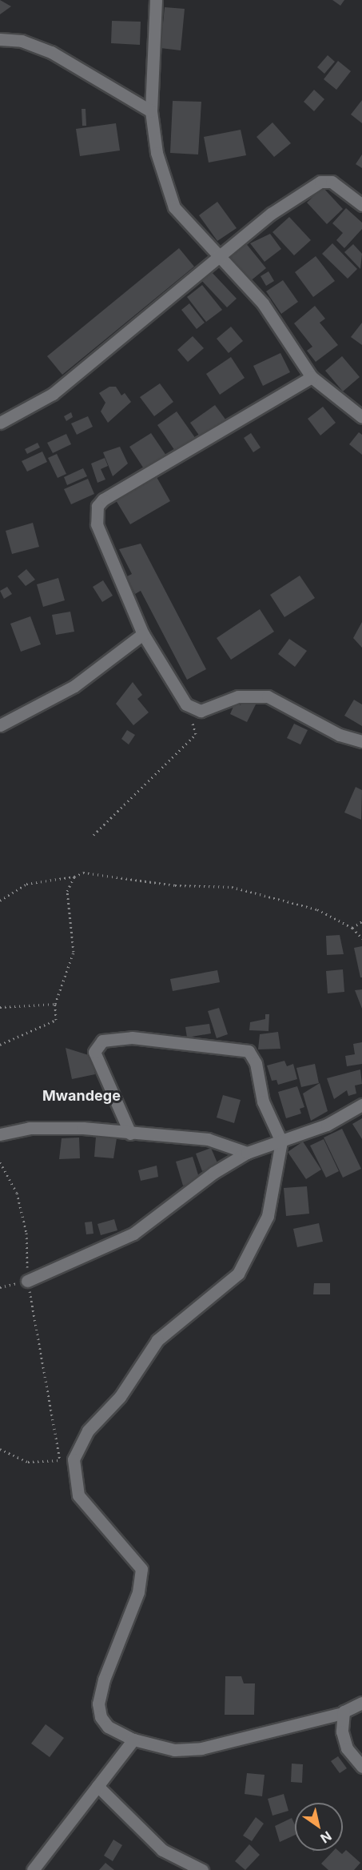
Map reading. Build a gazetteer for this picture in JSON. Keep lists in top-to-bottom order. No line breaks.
{"districts":["Mwandege"],"north":"bottom right"}
